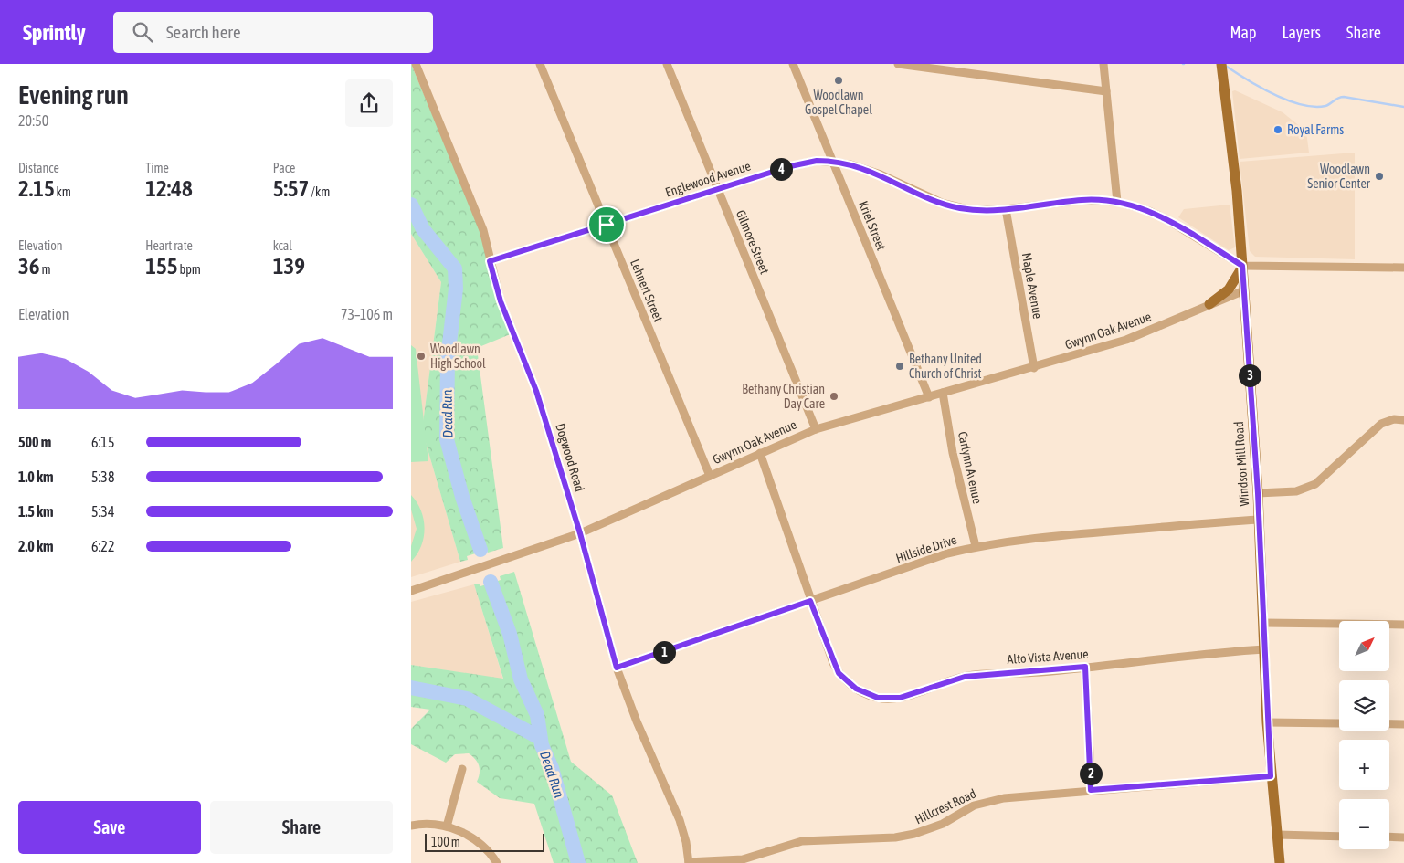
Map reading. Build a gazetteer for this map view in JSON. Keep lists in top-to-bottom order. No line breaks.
{"streets":{"main road":["Windsor Mill Road"],"street":["Englewood Avenue","Kriel Street","Gilmore Street","Maple Avenue","Lehnert Street","Gwynn Oak Avenue","Dogwood Road","Carlynn Avenue","Hillside Drive","Alto Vista Avenue","Hillcrest Road"]},"crossings":[["Englewood Avenue","Kriel Street"],["Englewood Avenue","Gilmore Street"],["Englewood Avenue","Maple Avenue"],["Englewood Avenue","Lehnert Street"],["Englewood Avenue","Dogwood Road"],["Englewood Avenue","Windsor Mill Road"],["Kriel Street","Gwynn Oak Avenue"],["Gilmore Street","Gwynn Oak Avenue"],["Maple Avenue","Gwynn Oak Avenue"],["Lehnert Street","Gwynn Oak Avenue"],["Gwynn Oak Avenue","Dogwood Road"],["Gwynn Oak Avenue","Windsor Mill Road"],["Gwynn Oak Avenue","Carlynn Avenue"],["Gwynn Oak Avenue","Alto Vista Avenue"],["Dogwood Road","Hillside Drive"],["Dogwood Road","Hillcrest Road"],["Windsor Mill Road","Hillside Drive"],["Windsor Mill Road","Alto Vista Avenue"],["Windsor Mill Road","Hillcrest Road"],["Carlynn Avenue","Hillside Drive"],["Hillside Drive","Alto Vista Avenue"]],"water":["Dead Run"],"places":["Woodlawn Gospel Chapel","Royal Farms","Woodlawn Senior Center","Woodlawn High School","Bethany United Church of Christ","Bethany Christian Day Care"],"scale_bar":"100 m","north":"top right","page":{"header":"Sprintly","search":"Search here","nav":["Map","Layers","Share"],"heading":["Evening run","20:50"],"stats":[["Distance","2.15 km"],["Time","12:48"],["Pace","5:57 /km"],["Elevation","36 m"],["Heart rate","155 bpm"],["kcal","139"]],"pins":["4","3","1","2"],"chart":["Elevation","73–106 m"],"list":[{"name":"500 m","note":"6:15"},{"name":"1.0 km","note":"5:38"},{"name":"1.5 km","note":"5:34"},{"name":"2.0 km","note":"6:22"}],"map_buttons":["+","−"],"buttons":["Save","Share"],"scale":"100 m"}}
